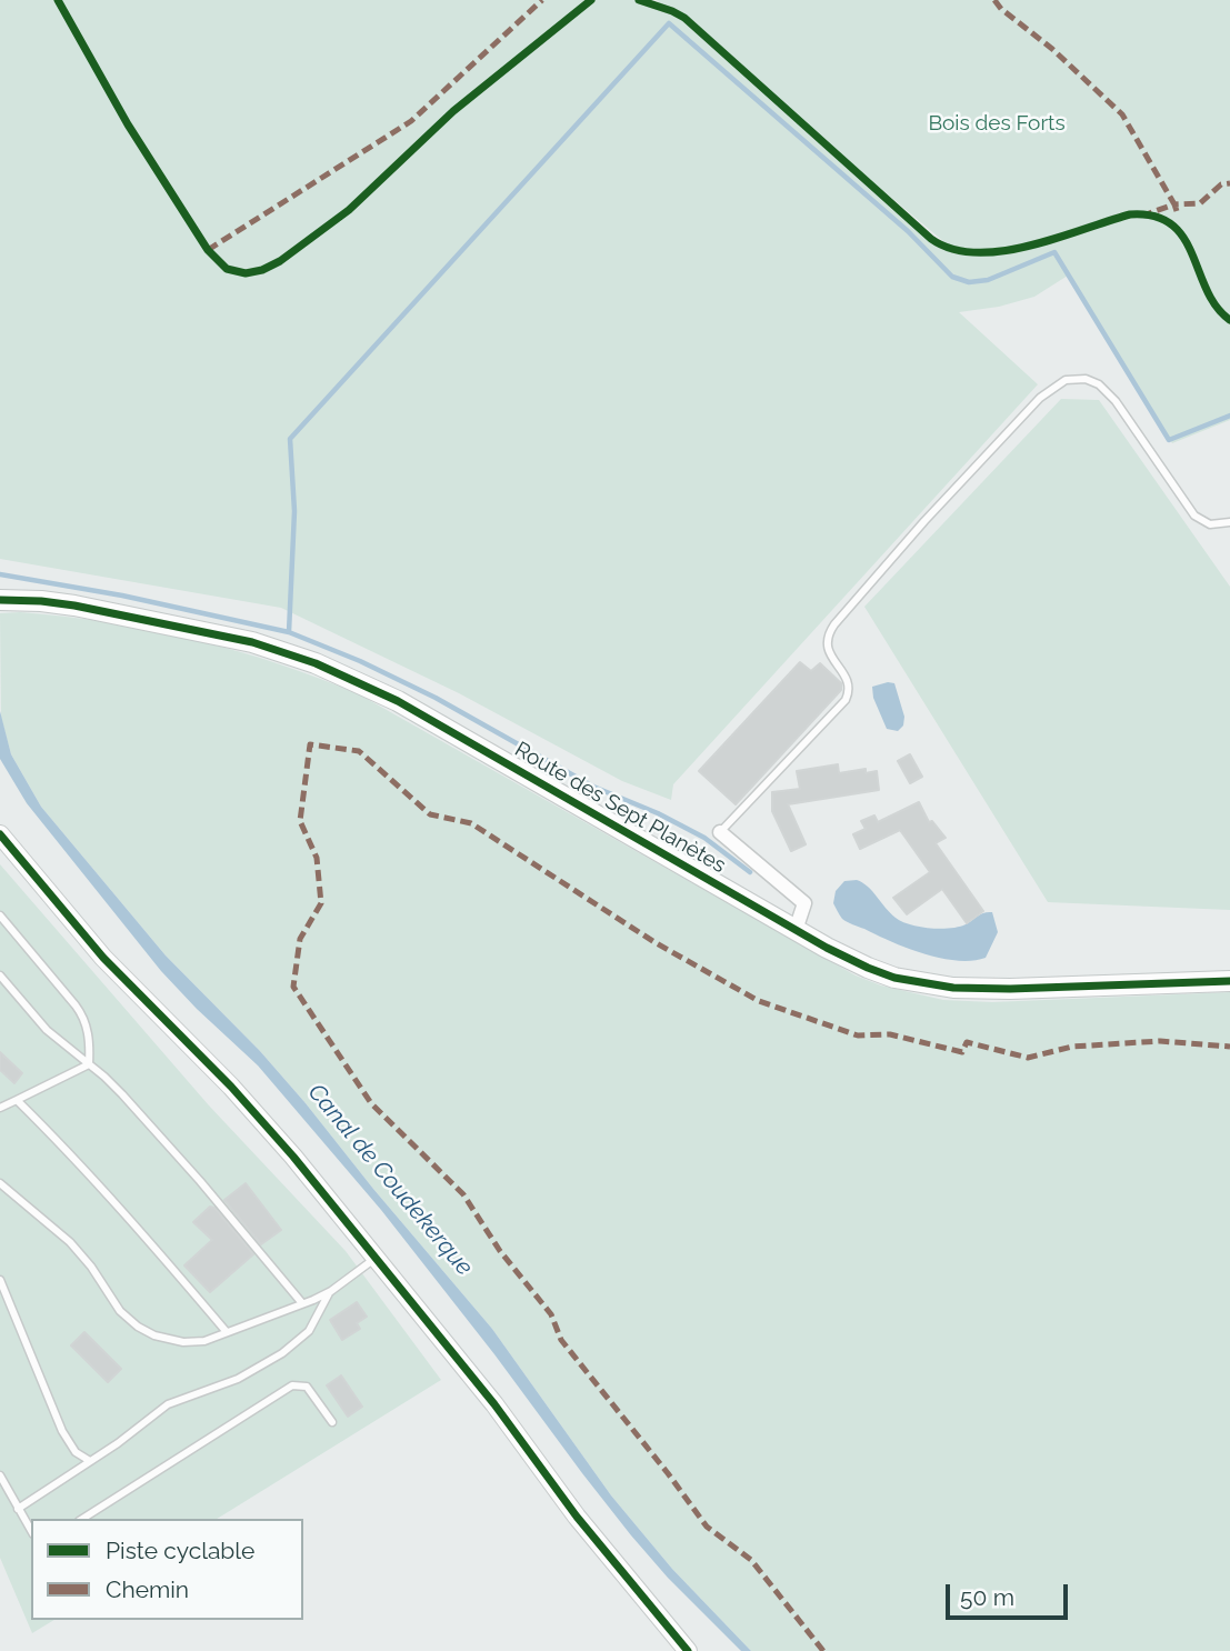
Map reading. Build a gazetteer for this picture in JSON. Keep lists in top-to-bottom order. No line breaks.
{"streets":{"main road":["Route des Sept Planètes"]},"water":["Canal de Coudekerque"],"parks":["Bois des Forts"],"legend":["Piste cyclable","Chemin"],"scale_bar":"50 m"}
